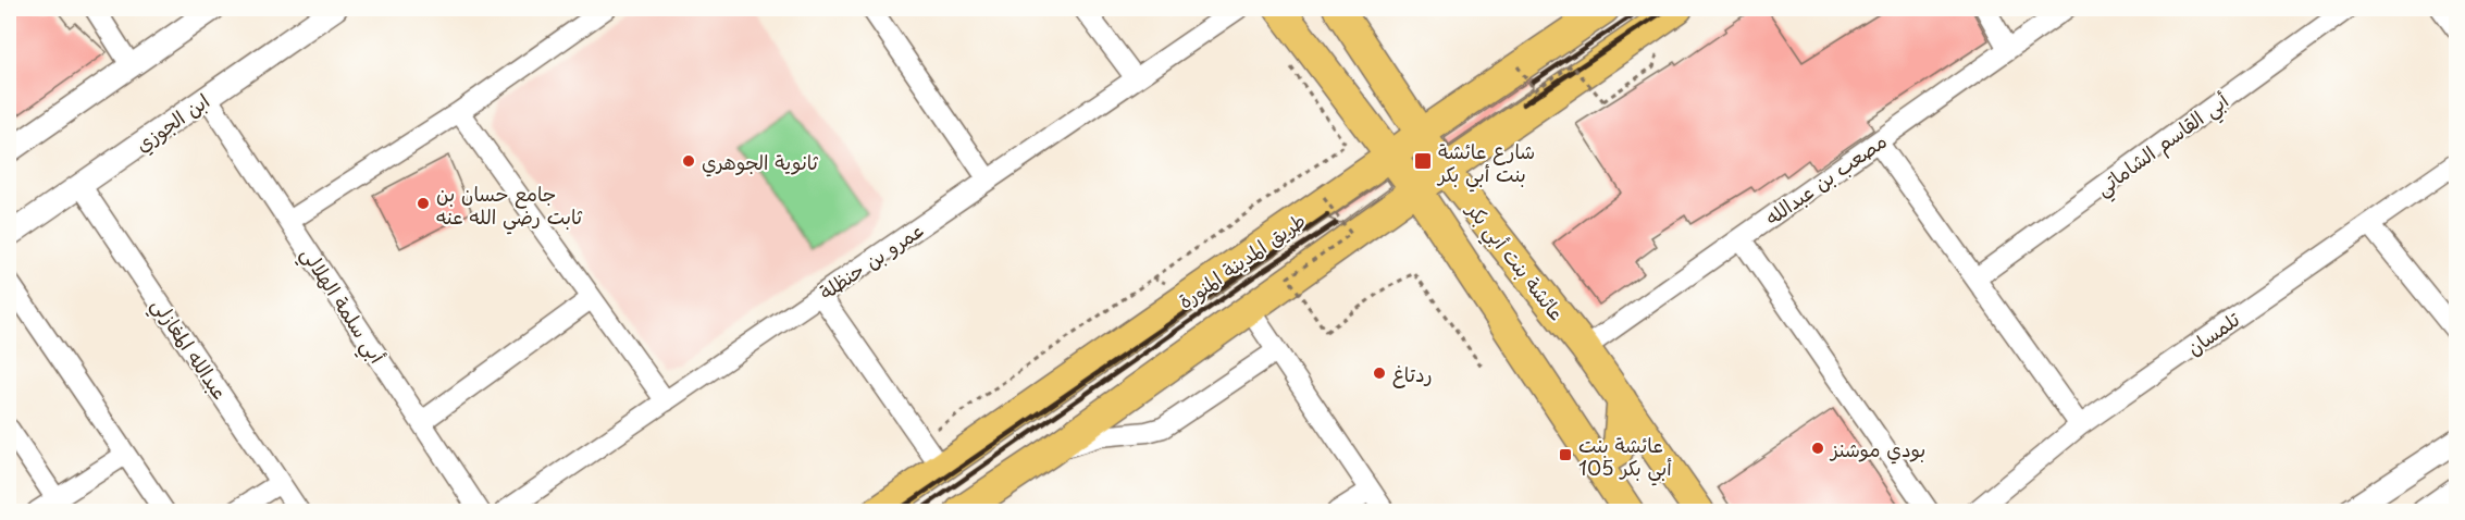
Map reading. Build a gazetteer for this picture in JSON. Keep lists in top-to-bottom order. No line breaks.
{"streets":{"main road":["طريق المدينة المنورة","عائشة بنت أبي بكر"],"street":["ابن الجوزي","أبي القاسم الشاماتي","مصعب بن عبدالله","عمرو بن حنظلة","أبي سلمة الهلالي","تلمسان","عبدالله المغازلي"]},"crossings":[["ابن الجوزي","أبي سلمة الهلالي"],["ابن الجوزي","عبدالله المغازلي"],["مصعب بن عبدالله","عائشة بنت أبي بكر"],["طريق المدينة المنورة","عائشة بنت أبي بكر"]],"places":{"other":["ثانوية الجوهري","جامع حسان بن ثابت رضي الله عنه","ردتاغ","بودي موشنز"],"transit":["شارع عائشة بنت أبي بكر","عائشة بنت أبي بكر 105"]}}
